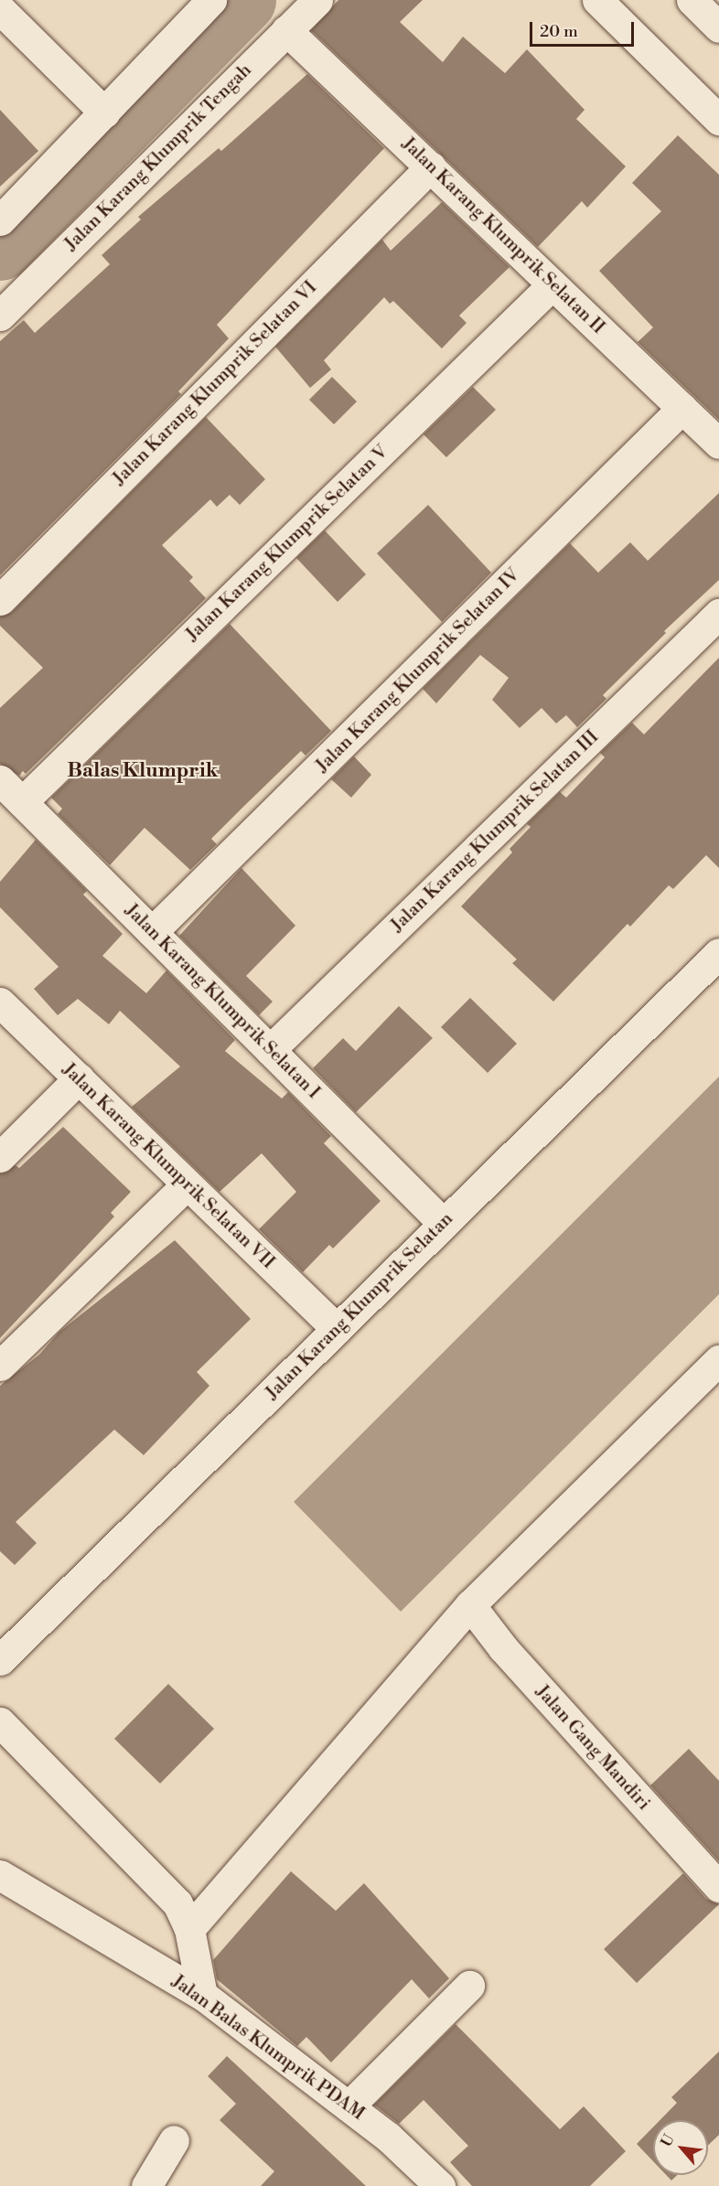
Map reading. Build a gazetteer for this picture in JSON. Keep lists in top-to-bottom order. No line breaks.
{"streets":{"street":["Jalan Karang Klumprik Tengah","Jalan Karang Klumprik Selatan II","Jalan Karang Klumprik Selatan VI","Jalan Karang Klumprik Selatan V","Jalan Karang Klumprik Selatan IV","Jalan Karang Klumprik Selatan III","Jalan Karang Klumprik Selatan I","Jalan Karang Klumprik Selatan VII","Jalan Karang Klumprik Selatan","Jalan Gang Mandiri","Jalan Balas Klumprik PDAM"]},"crossings":[["Jalan Karang Klumprik Tengah","Jalan Karang Klumprik Selatan II"],["Jalan Karang Klumprik Selatan II","Jalan Karang Klumprik Selatan VI"],["Jalan Karang Klumprik Selatan II","Jalan Karang Klumprik Selatan V"],["Jalan Karang Klumprik Selatan II","Jalan Karang Klumprik Selatan IV"],["Jalan Karang Klumprik Selatan V","Jalan Karang Klumprik Selatan I"],["Jalan Karang Klumprik Selatan IV","Jalan Karang Klumprik Selatan I"],["Jalan Karang Klumprik Selatan III","Jalan Karang Klumprik Selatan I"],["Jalan Karang Klumprik Selatan I","Jalan Karang Klumprik Selatan"],["Jalan Karang Klumprik Selatan VII","Jalan Karang Klumprik Selatan"]],"districts":["Balas Klumprik"],"scale_bar":"20 m","north":"top left"}
